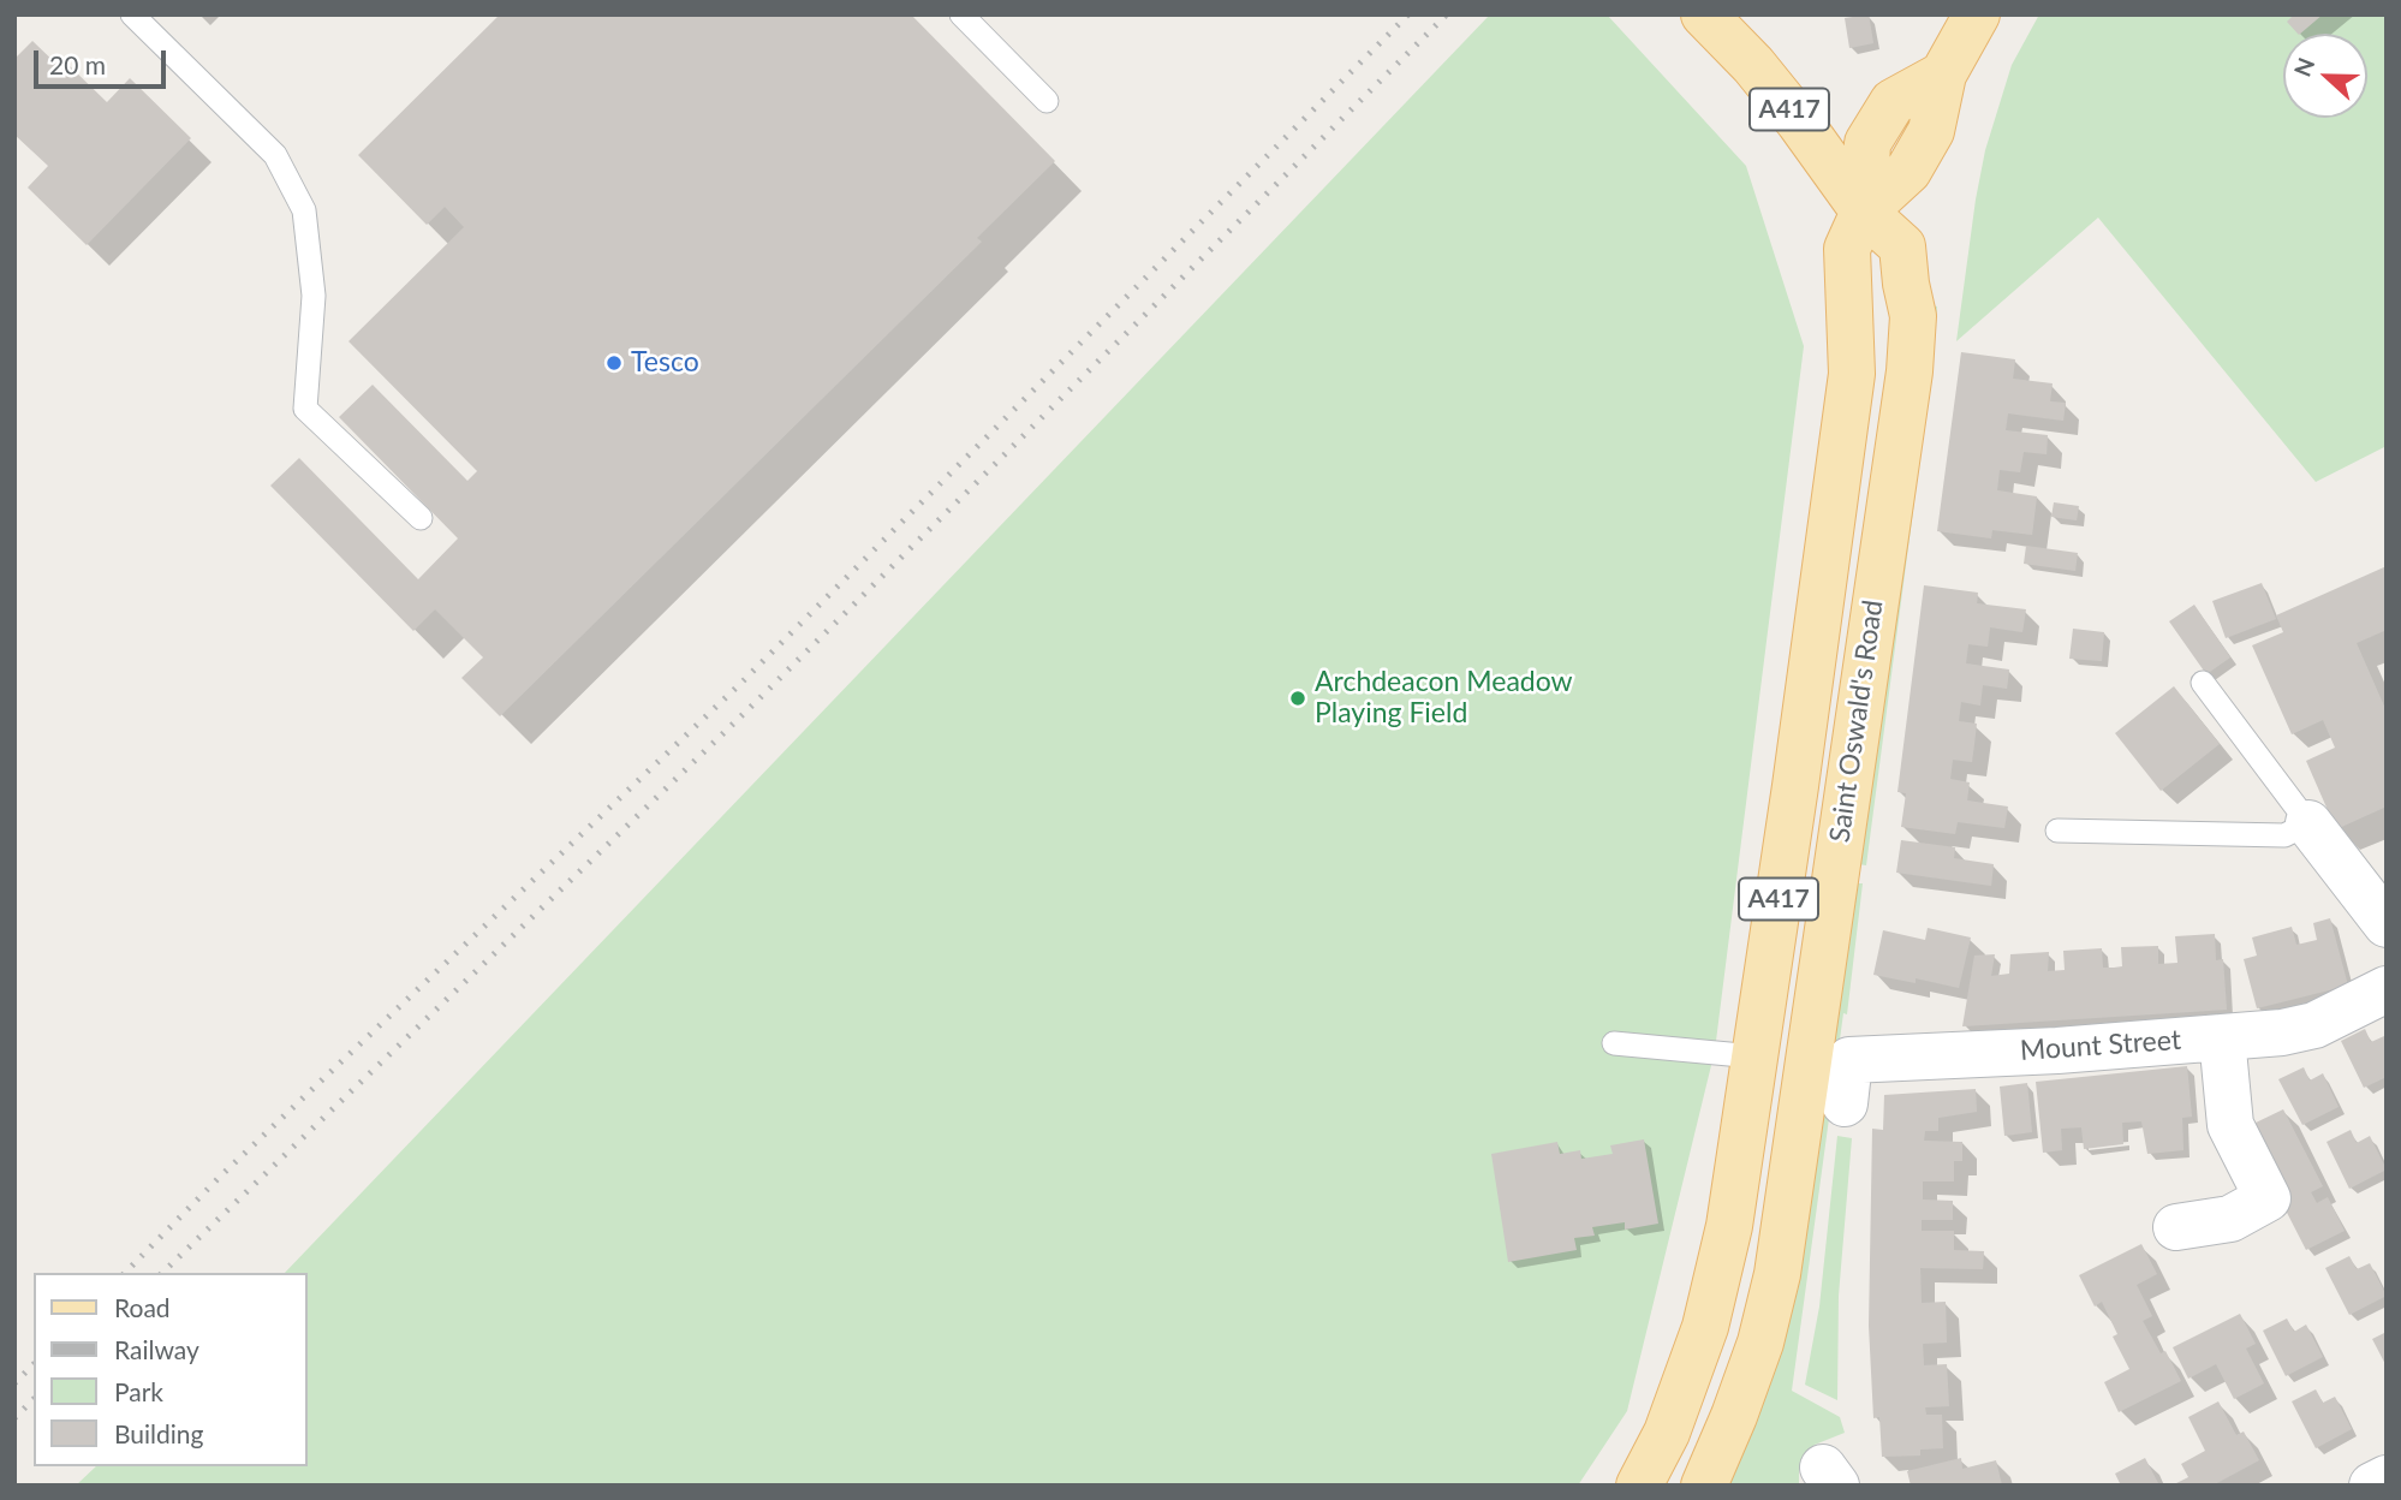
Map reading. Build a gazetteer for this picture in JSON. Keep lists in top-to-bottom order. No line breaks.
{"streets":{"main road":["A417","Saint Oswald's Road"],"street":["Mount Street"]},"places":["Tesco","Archdeacon Meadow Playing Field"],"legend":["Road","Railway","Park","Building"],"scale_bar":"20 m","north":"left"}
